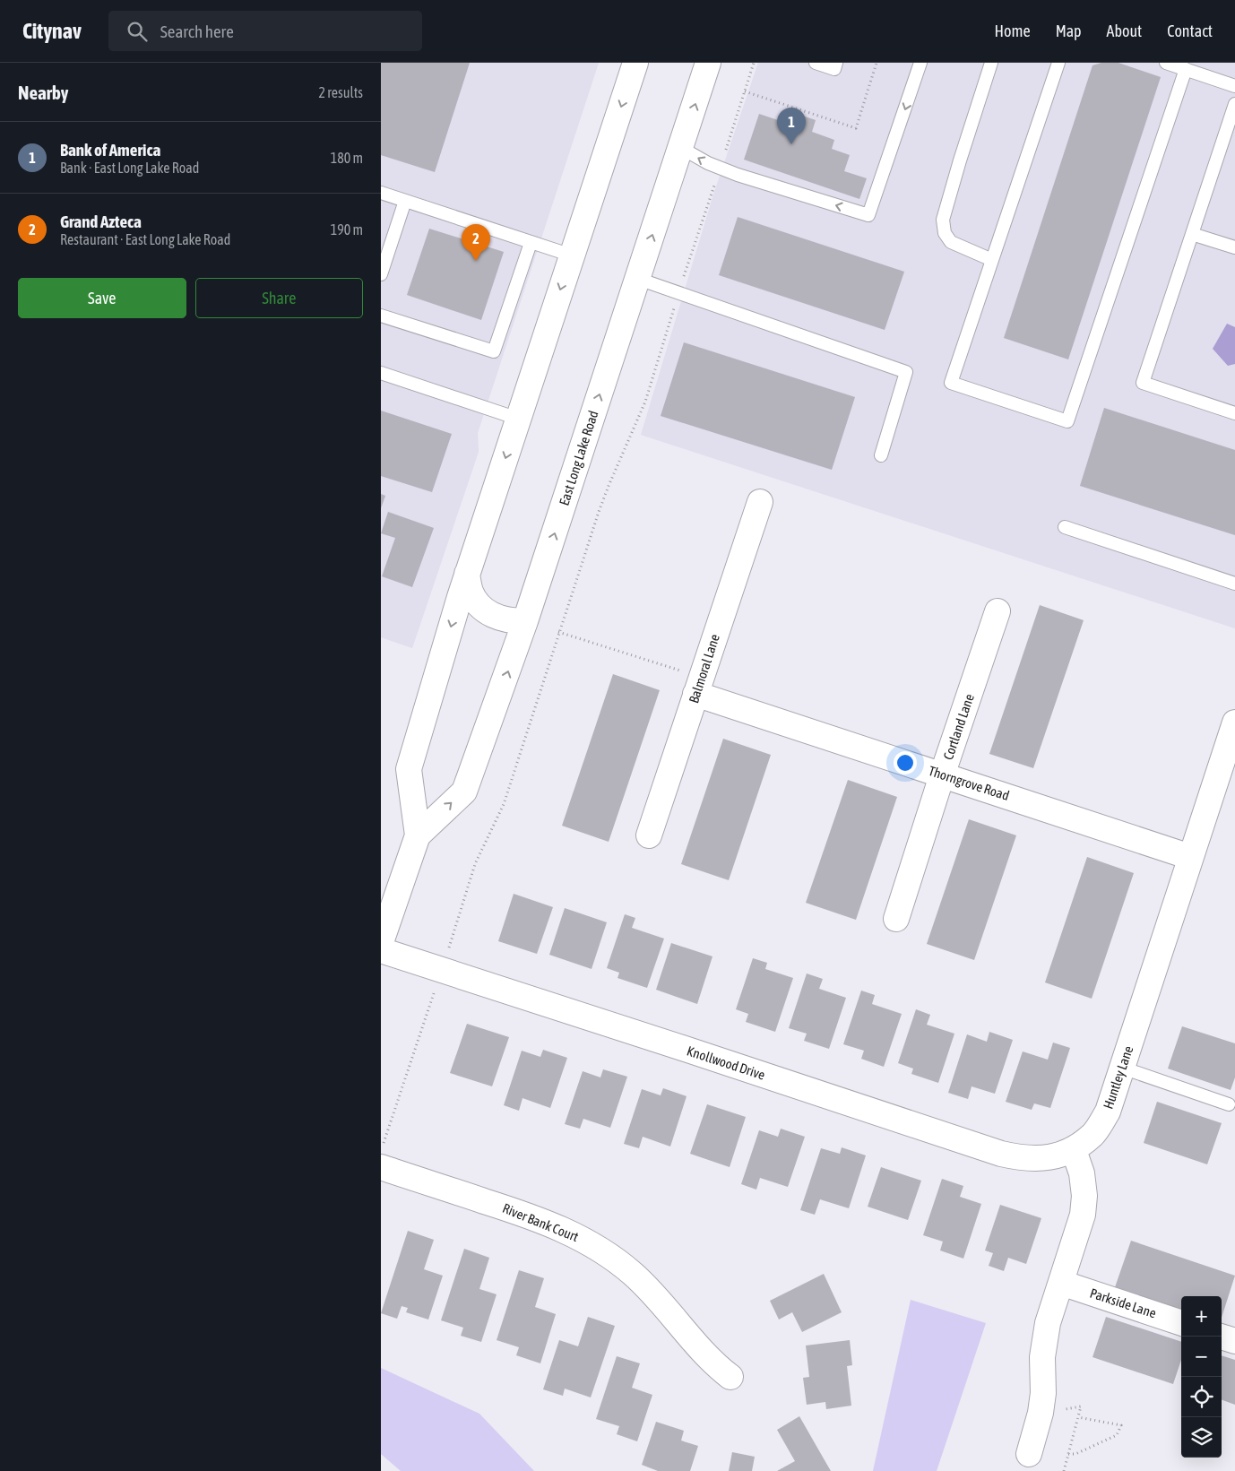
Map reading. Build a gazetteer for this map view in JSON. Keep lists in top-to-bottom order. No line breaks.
{"streets":{"street":["East Long Lake Road","Balmoral Lane","Cortland Lane","Thorngrove Road","Knollwood Drive","Huntley Lane","River Bank Court","Parkside Lane"]},"crossings":[["Balmoral Lane","Thorngrove Road"],["Cortland Lane","Thorngrove Road"],["Thorngrove Road","Huntley Lane"],["Knollwood Drive","Huntley Lane"]],"page":{"header":"Citynav","search":"Search here","nav":["Home","Map","About","Contact"],"heading":["Nearby","2 results"],"pins":["1","2"],"list":[{"mark":"1","name":"Bank of America","note":"Bank · East Long Lake Road","value":"180 m"},{"mark":"2","name":"Grand Azteca","note":"Restaurant · East Long Lake Road","value":"190 m"}],"buttons":["Save","Share"],"map_buttons":["+","−"]}}
